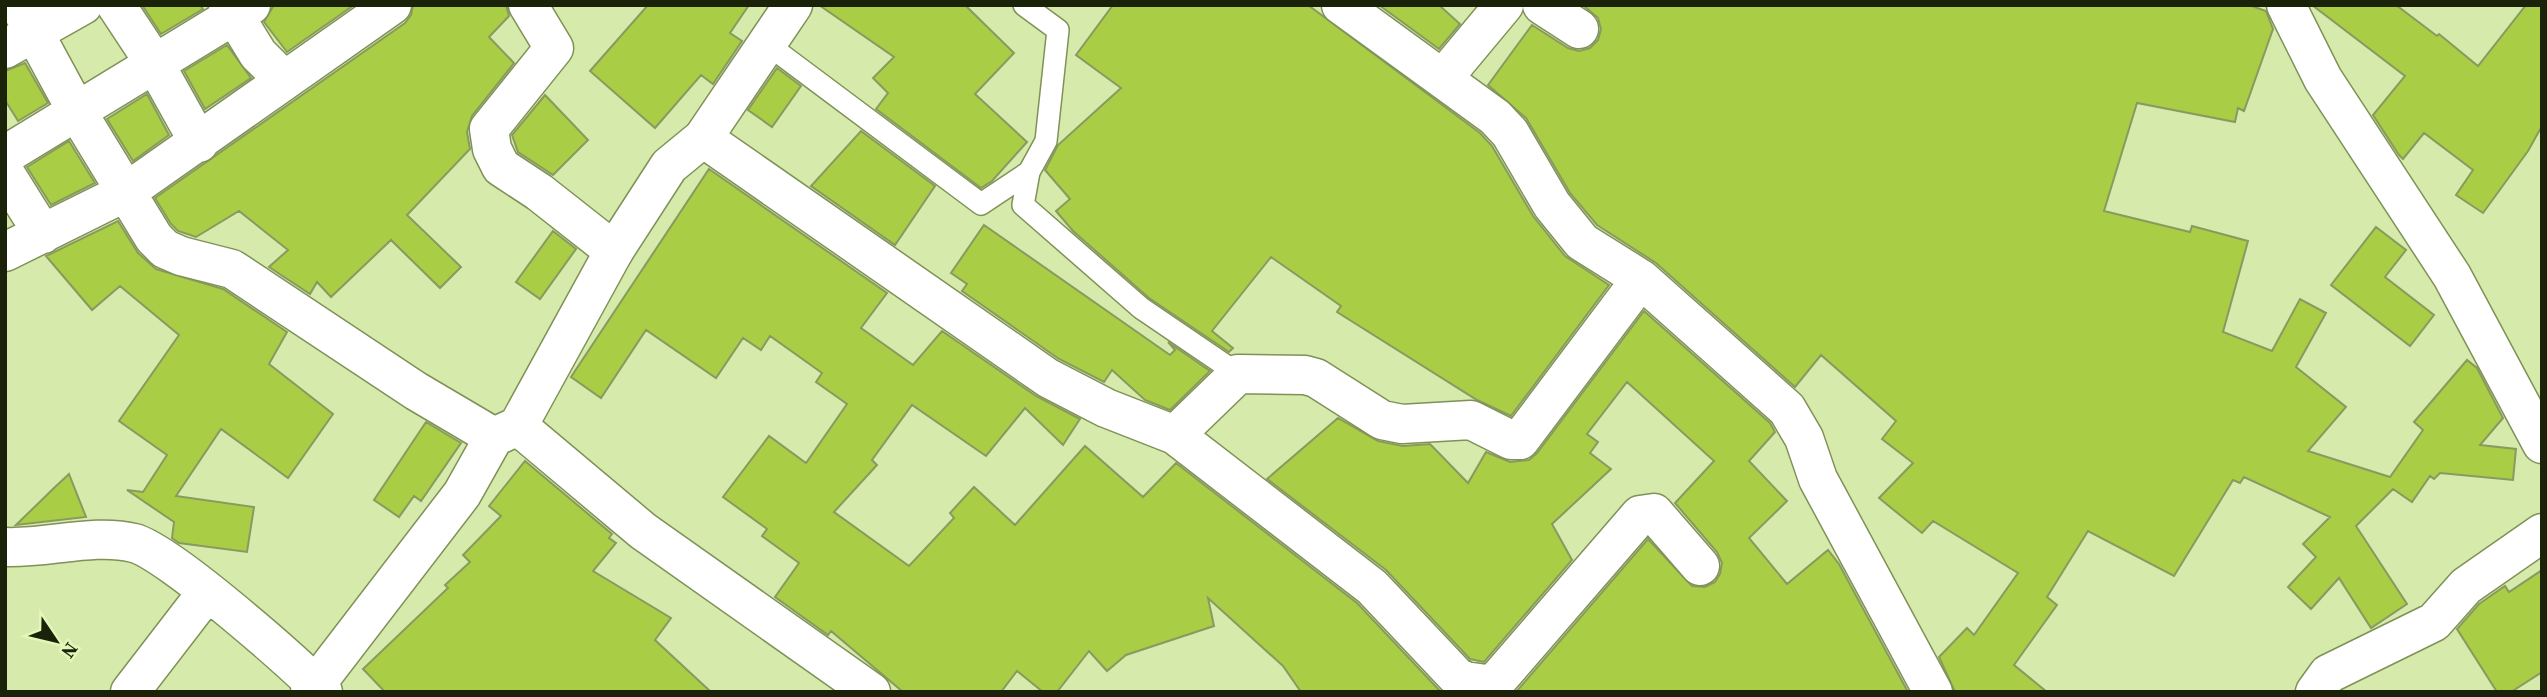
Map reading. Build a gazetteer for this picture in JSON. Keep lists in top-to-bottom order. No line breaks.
{"north":"bottom right"}
